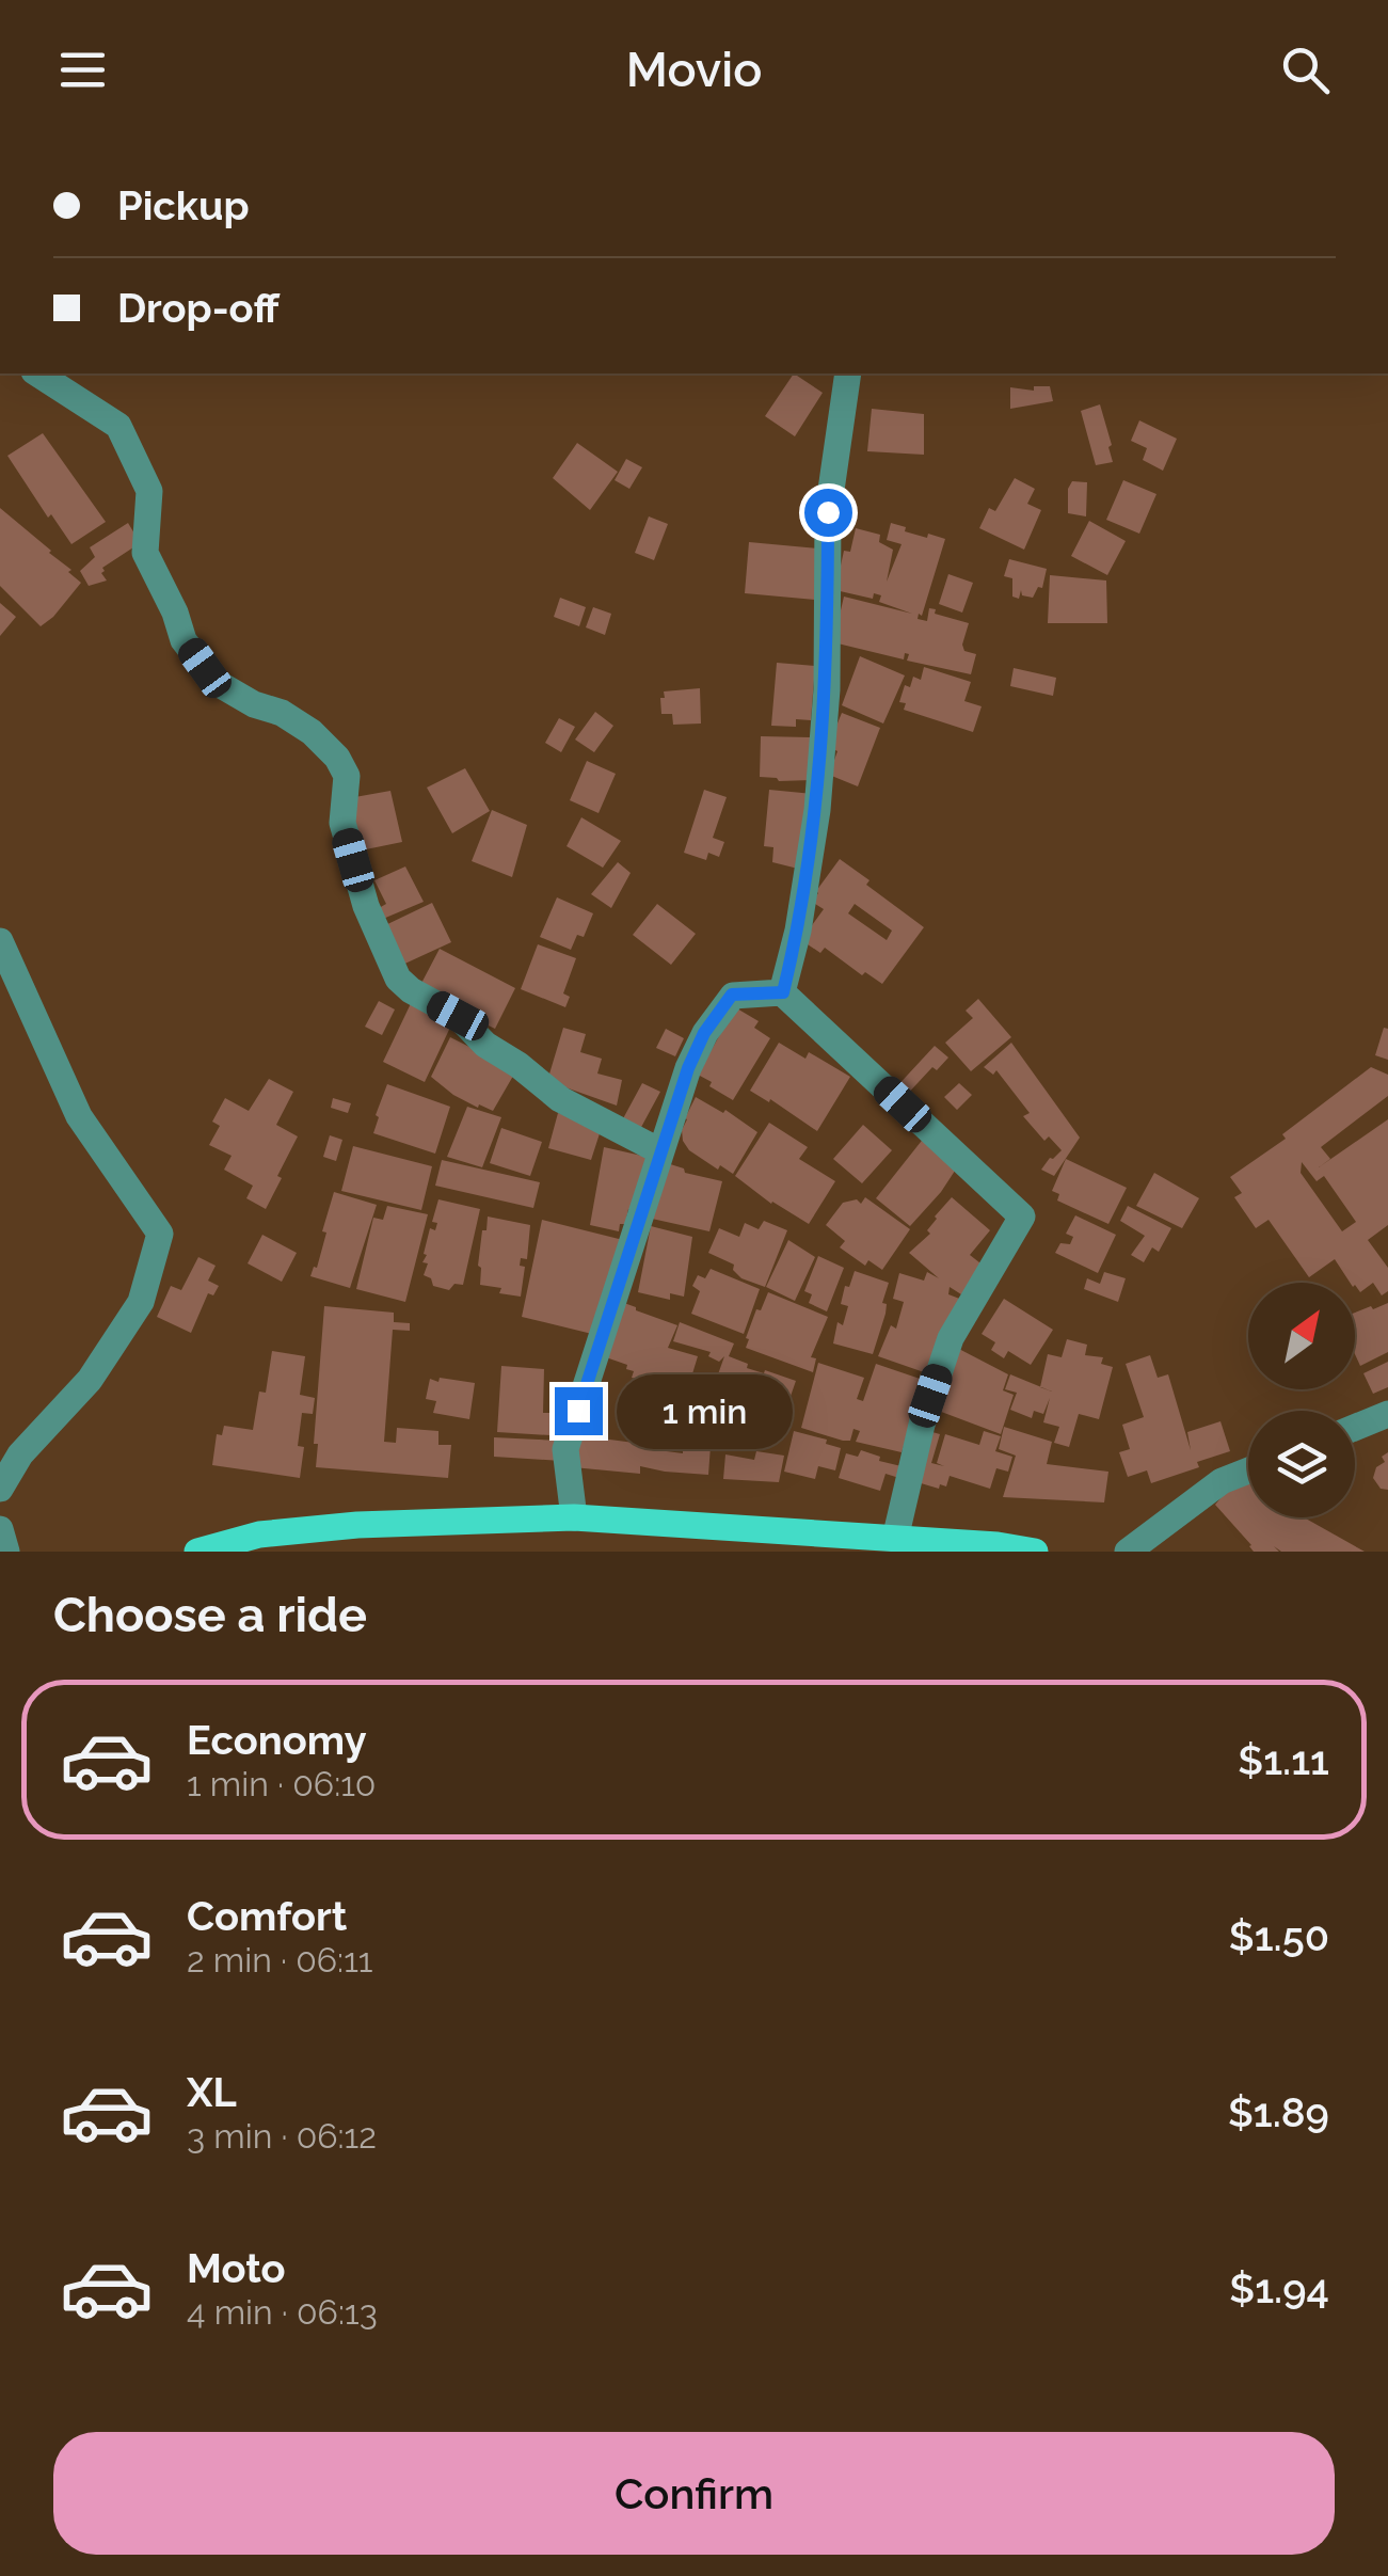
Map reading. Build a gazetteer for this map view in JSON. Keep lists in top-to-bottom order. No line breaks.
{"north":"top right","page":{"header":"Movio","banner":["Pickup","Drop-off"],"bubble":"1 min","heading":"Choose a ride","list":[{"name":"Economy","note":"1 min · 06:10","value":"$1.11"},{"name":"Comfort","note":"2 min · 06:11","value":"$1.50"},{"name":"XL","note":"3 min · 06:12","value":"$1.89"},{"name":"Moto","note":"4 min · 06:13","value":"$1.94"}],"buttons":"Confirm"}}
